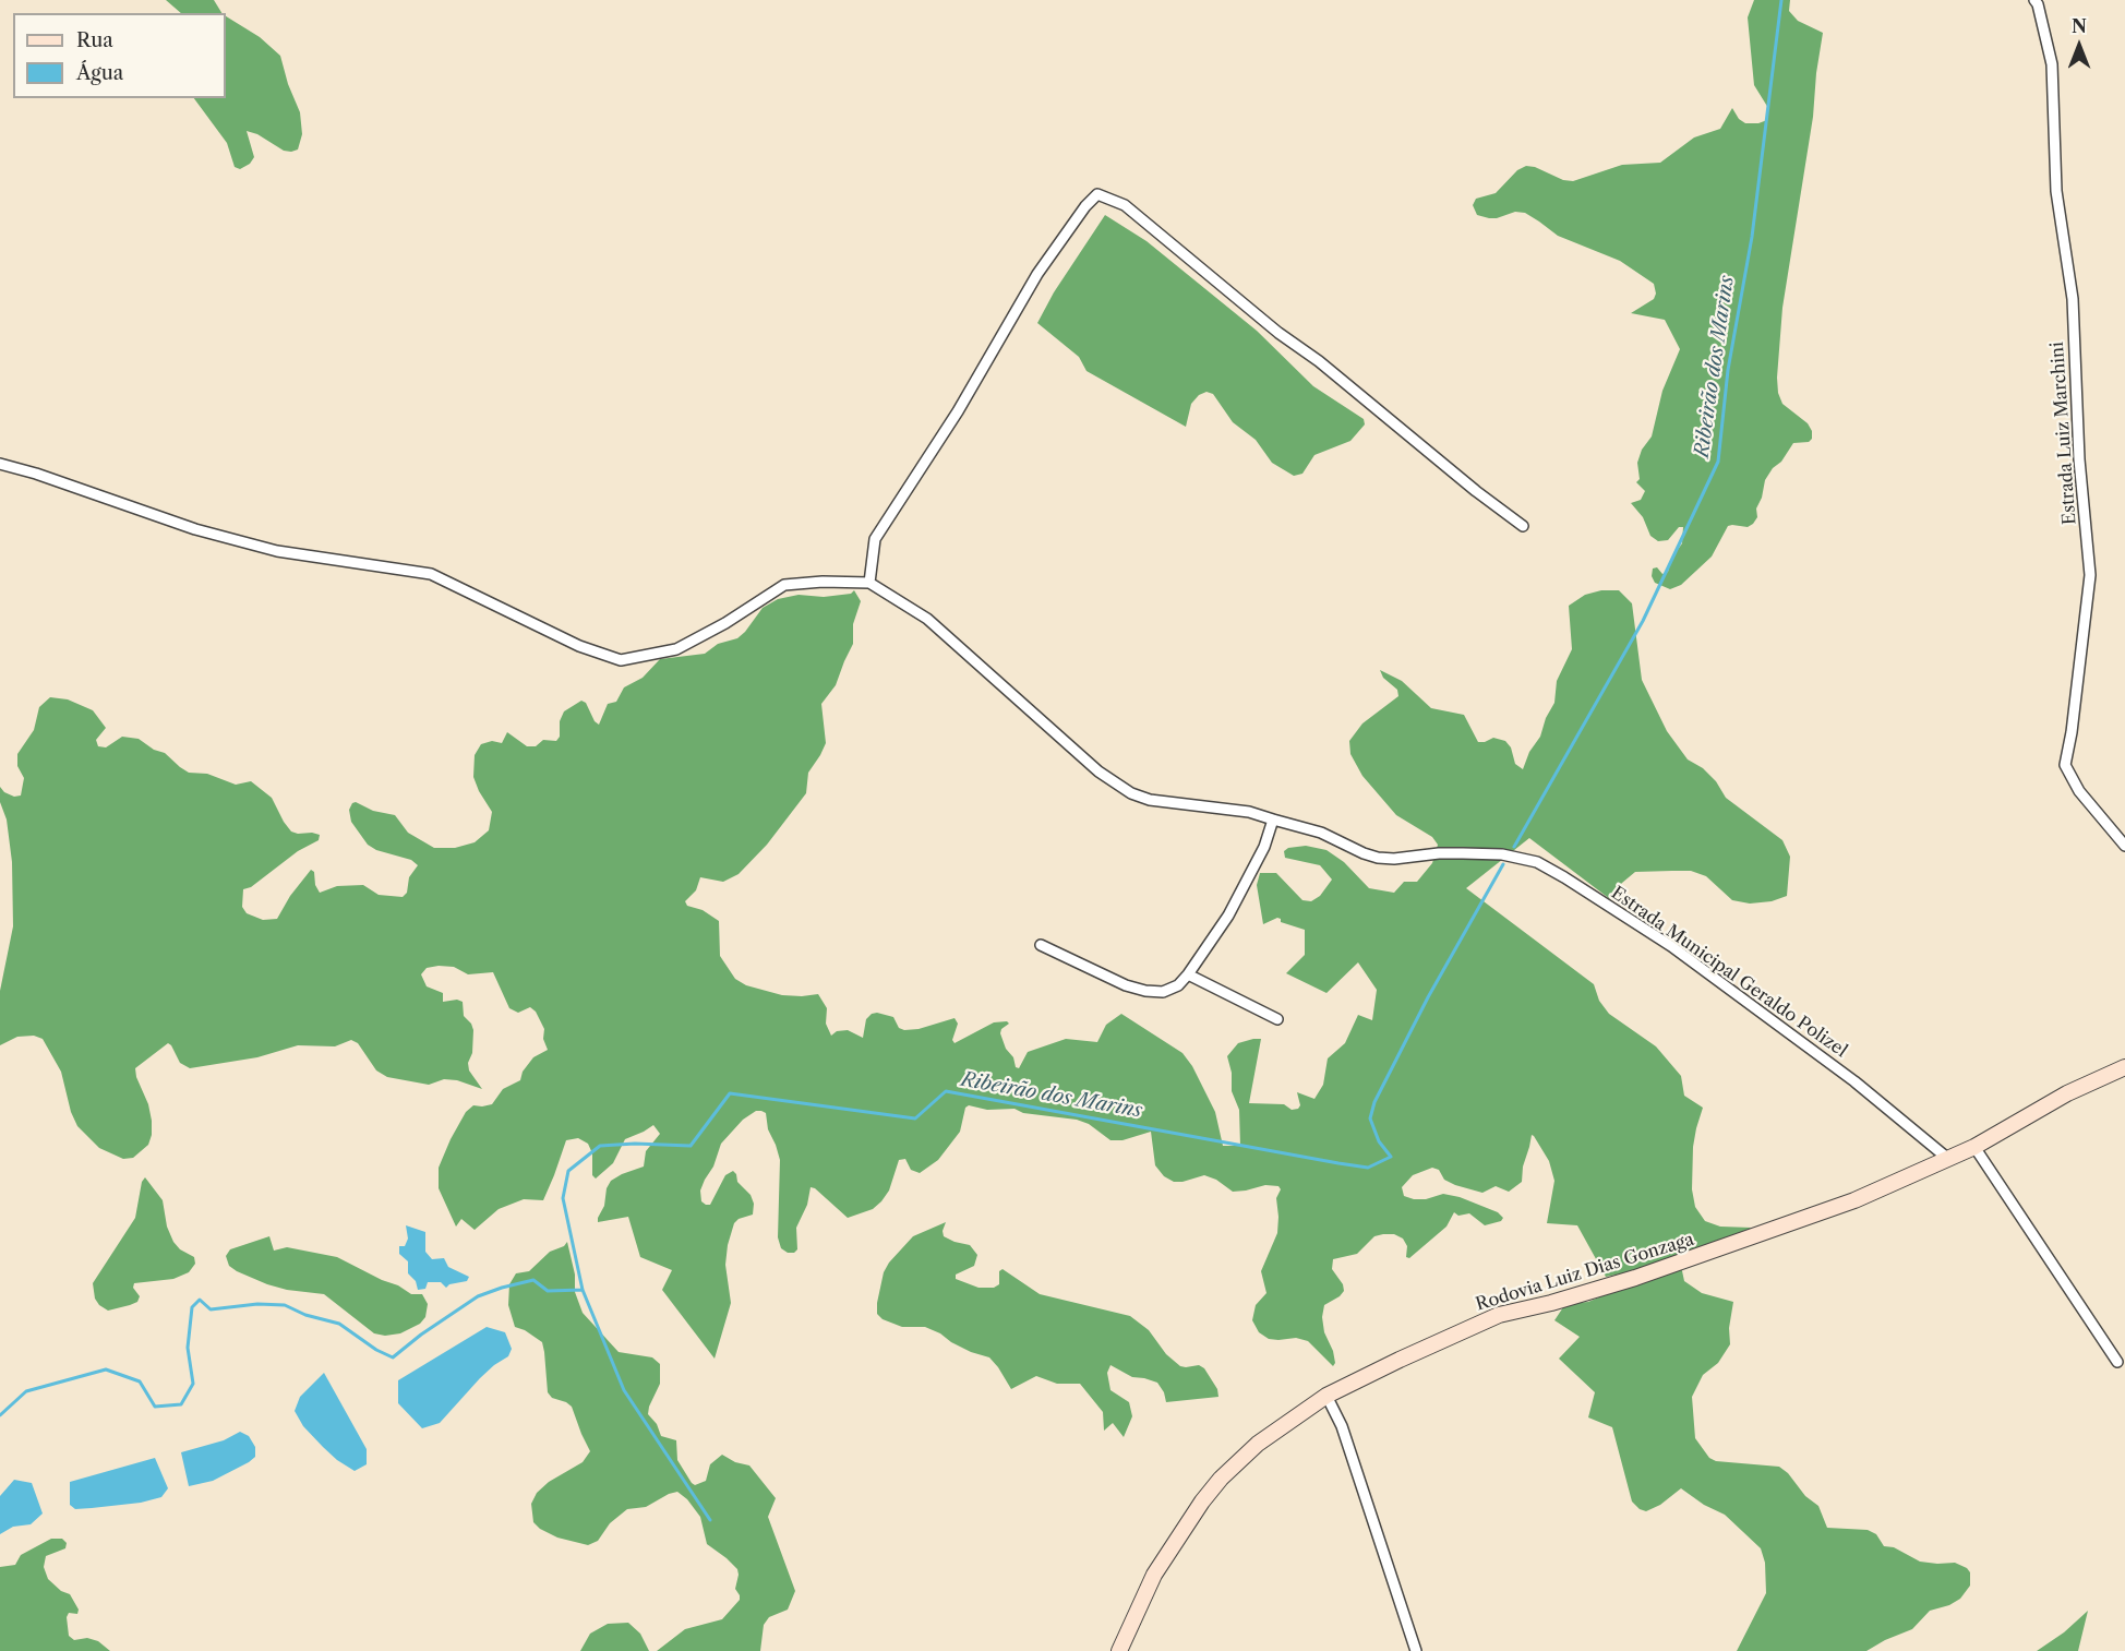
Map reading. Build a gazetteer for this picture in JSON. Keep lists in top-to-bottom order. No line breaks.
{"streets":{"main road":["Rodovia Luiz Dias Gonzaga"],"street":["Estrada Luiz Marchini","Estrada Municipal Geraldo Polizel"]},"crossings":[["Estrada Municipal Geraldo Polizel","Rodovia Luiz Dias Gonzaga"]],"water":["Ribeirão dos Marins"],"legend":["Rua","Água"],"north":"top"}
